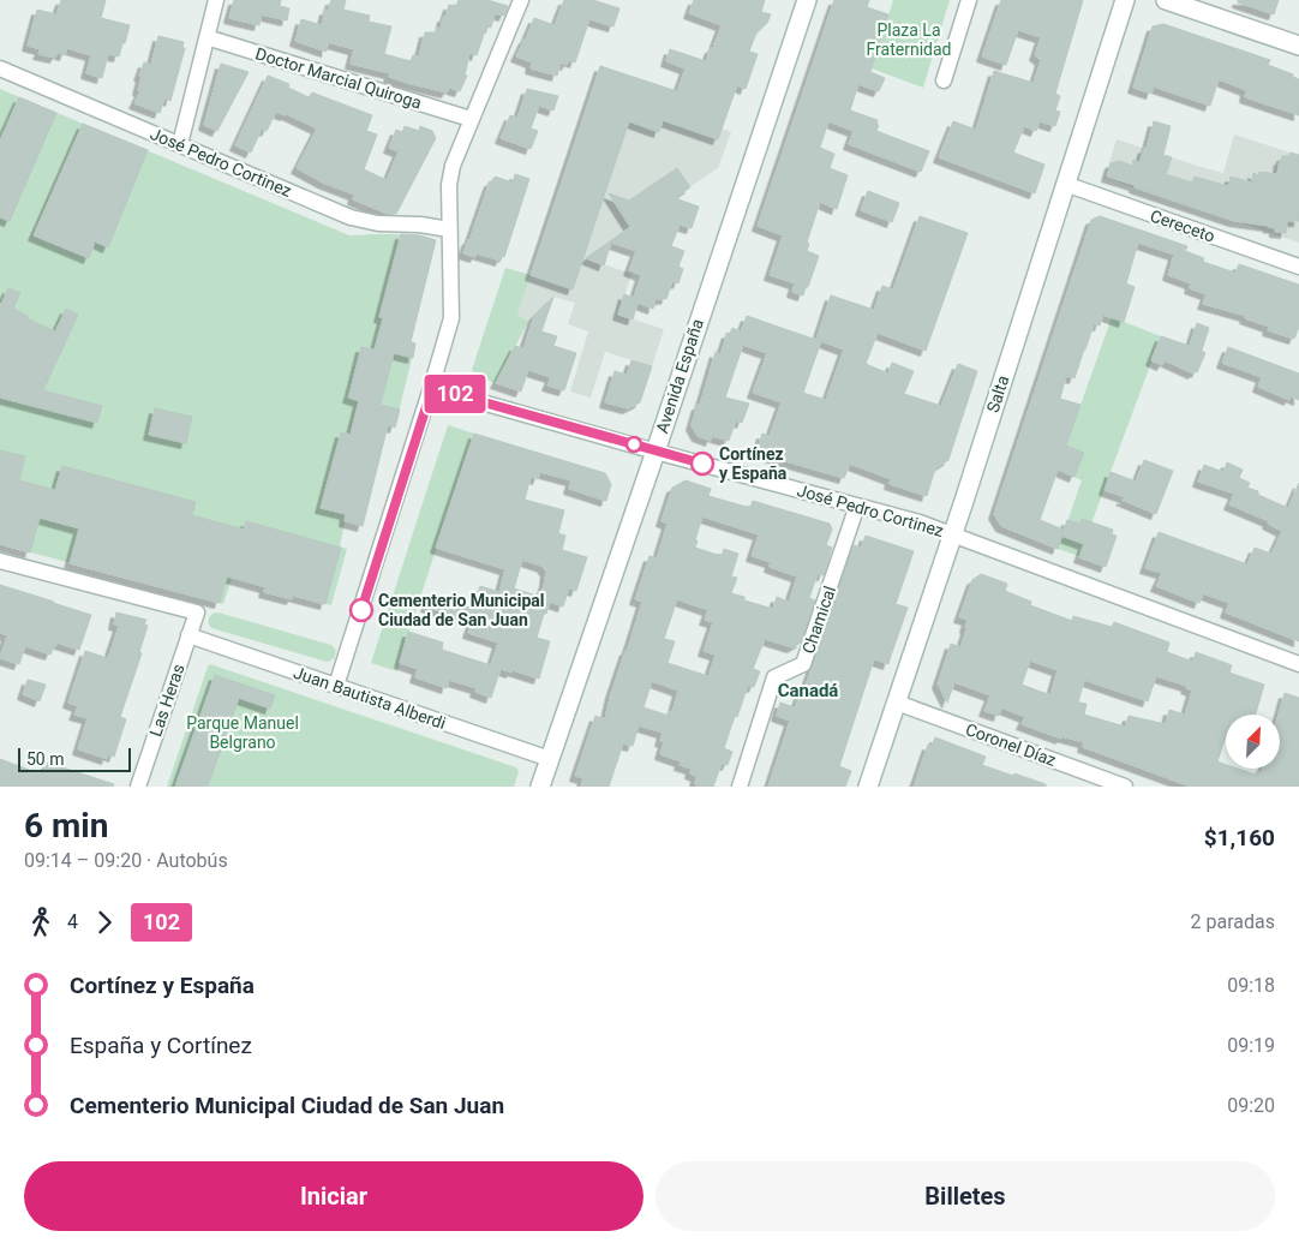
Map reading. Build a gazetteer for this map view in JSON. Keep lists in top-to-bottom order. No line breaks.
{"streets":{"main road":["Avenida España","Salta"],"street":["Doctor Marcial Quiroga","José Pedro Cortinez","Cereceto","Chamical","Juan Bautista Alberdi","Las Heras","Coronel Díaz"]},"crossings":[["José Pedro Cortinez","Avenida España"],["José Pedro Cortinez","Salta"],["José Pedro Cortinez","Chamical"],["Cereceto","Salta"],["Avenida España","Juan Bautista Alberdi"],["Salta","Coronel Díaz"],["Juan Bautista Alberdi","Las Heras"]],"districts":["Canadá"],"parks":["Plaza La Fraternidad","Parque Manuel Belgrano"],"places":["Cortínez y España","Cementerio Municipal Ciudad de San Juan"],"lines":["bus line 102"],"scale_bar":"50 m","north":"top right","page":{"on_map":"102","scale":"50 m","heading":["6 min","09:14 – 09:20 · Autobús","$1,160"],"legs":["4","102","2 paradas"],"list":[{"name":"Cortínez y España","value":"09:18"},{"name":"España y Cortínez","value":"09:19"},{"name":"Cementerio Municipal Ciudad de San Juan","value":"09:20"}],"buttons":["Iniciar","Billetes"]}}
